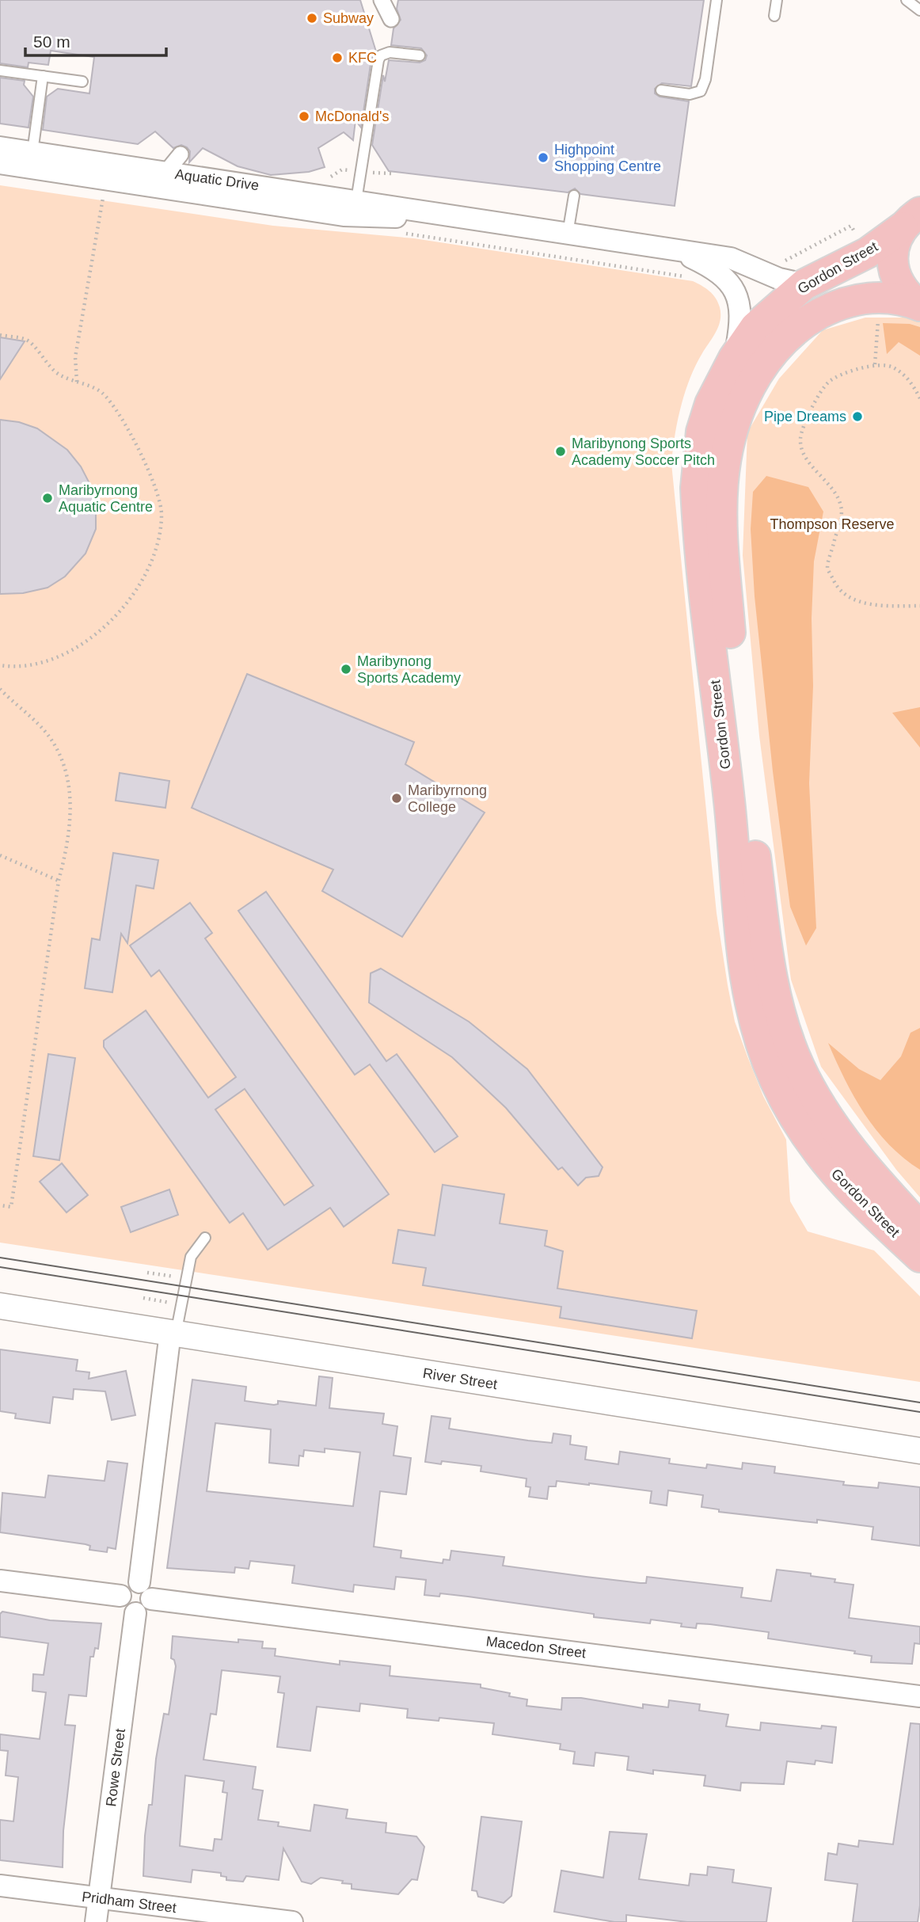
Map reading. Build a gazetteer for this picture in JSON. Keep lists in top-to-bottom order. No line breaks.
{"streets":{"main road":["Gordon Street"],"street":["Aquatic Drive","River Street","Macedon Street","Rowe Street","Pridham Street"]},"crossings":[["Aquatic Drive","Gordon Street"],["Macedon Street","Rowe Street"],["Rowe Street","Pridham Street"]],"parks":["Thompson Reserve"],"places":["Subway","KFC","McDonald's","Highpoint Shopping Centre","Pipe Dreams","Maribynong Sports Academy Soccer Pitch","Maribyrnong Aquatic Centre","Maribynong Sports Academy","Maribyrnong College"],"scale_bar":"50 m"}
